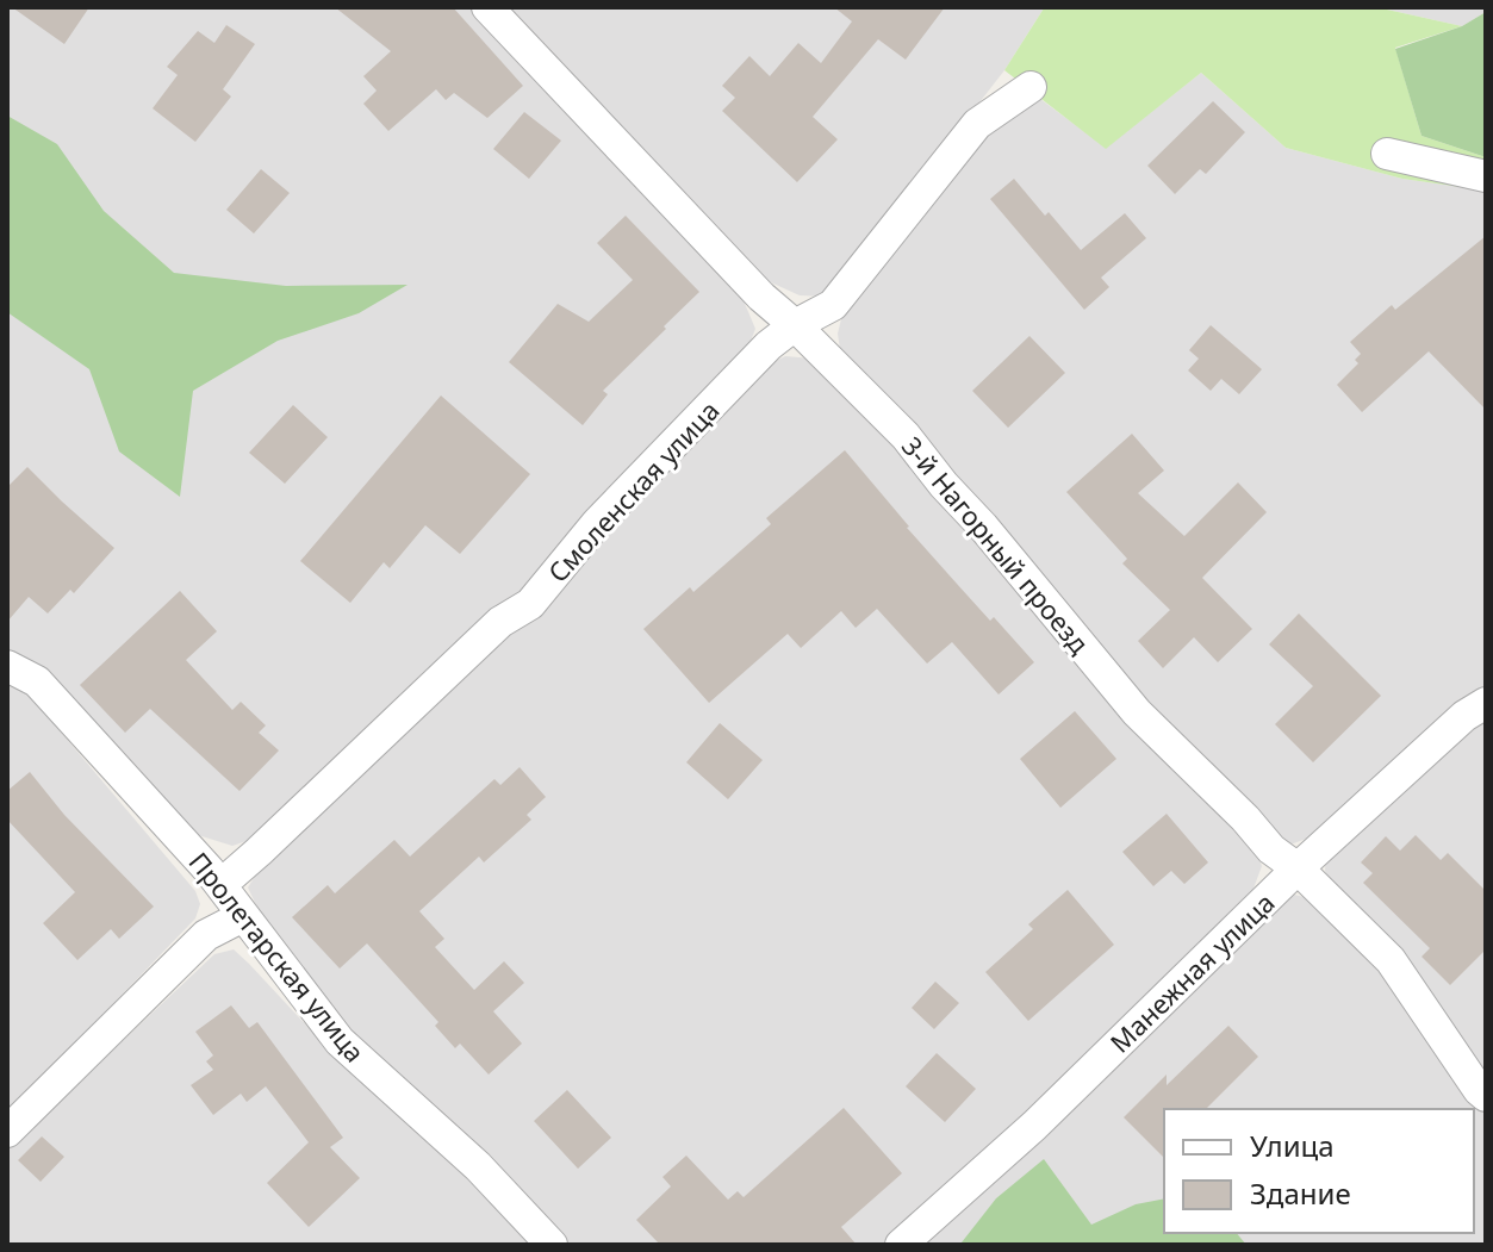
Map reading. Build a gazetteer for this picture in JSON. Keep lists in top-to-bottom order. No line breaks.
{"streets":{"street":["Смоленская улица","3-й Нагорный проезд","Пролетарская улица","Манежная улица"]},"crossings":[["Смоленская улица","3-й Нагорный проезд"],["Смоленская улица","Пролетарская улица"],["3-й Нагорный проезд","Манежная улица"]],"legend":["Улица","Здание"]}
